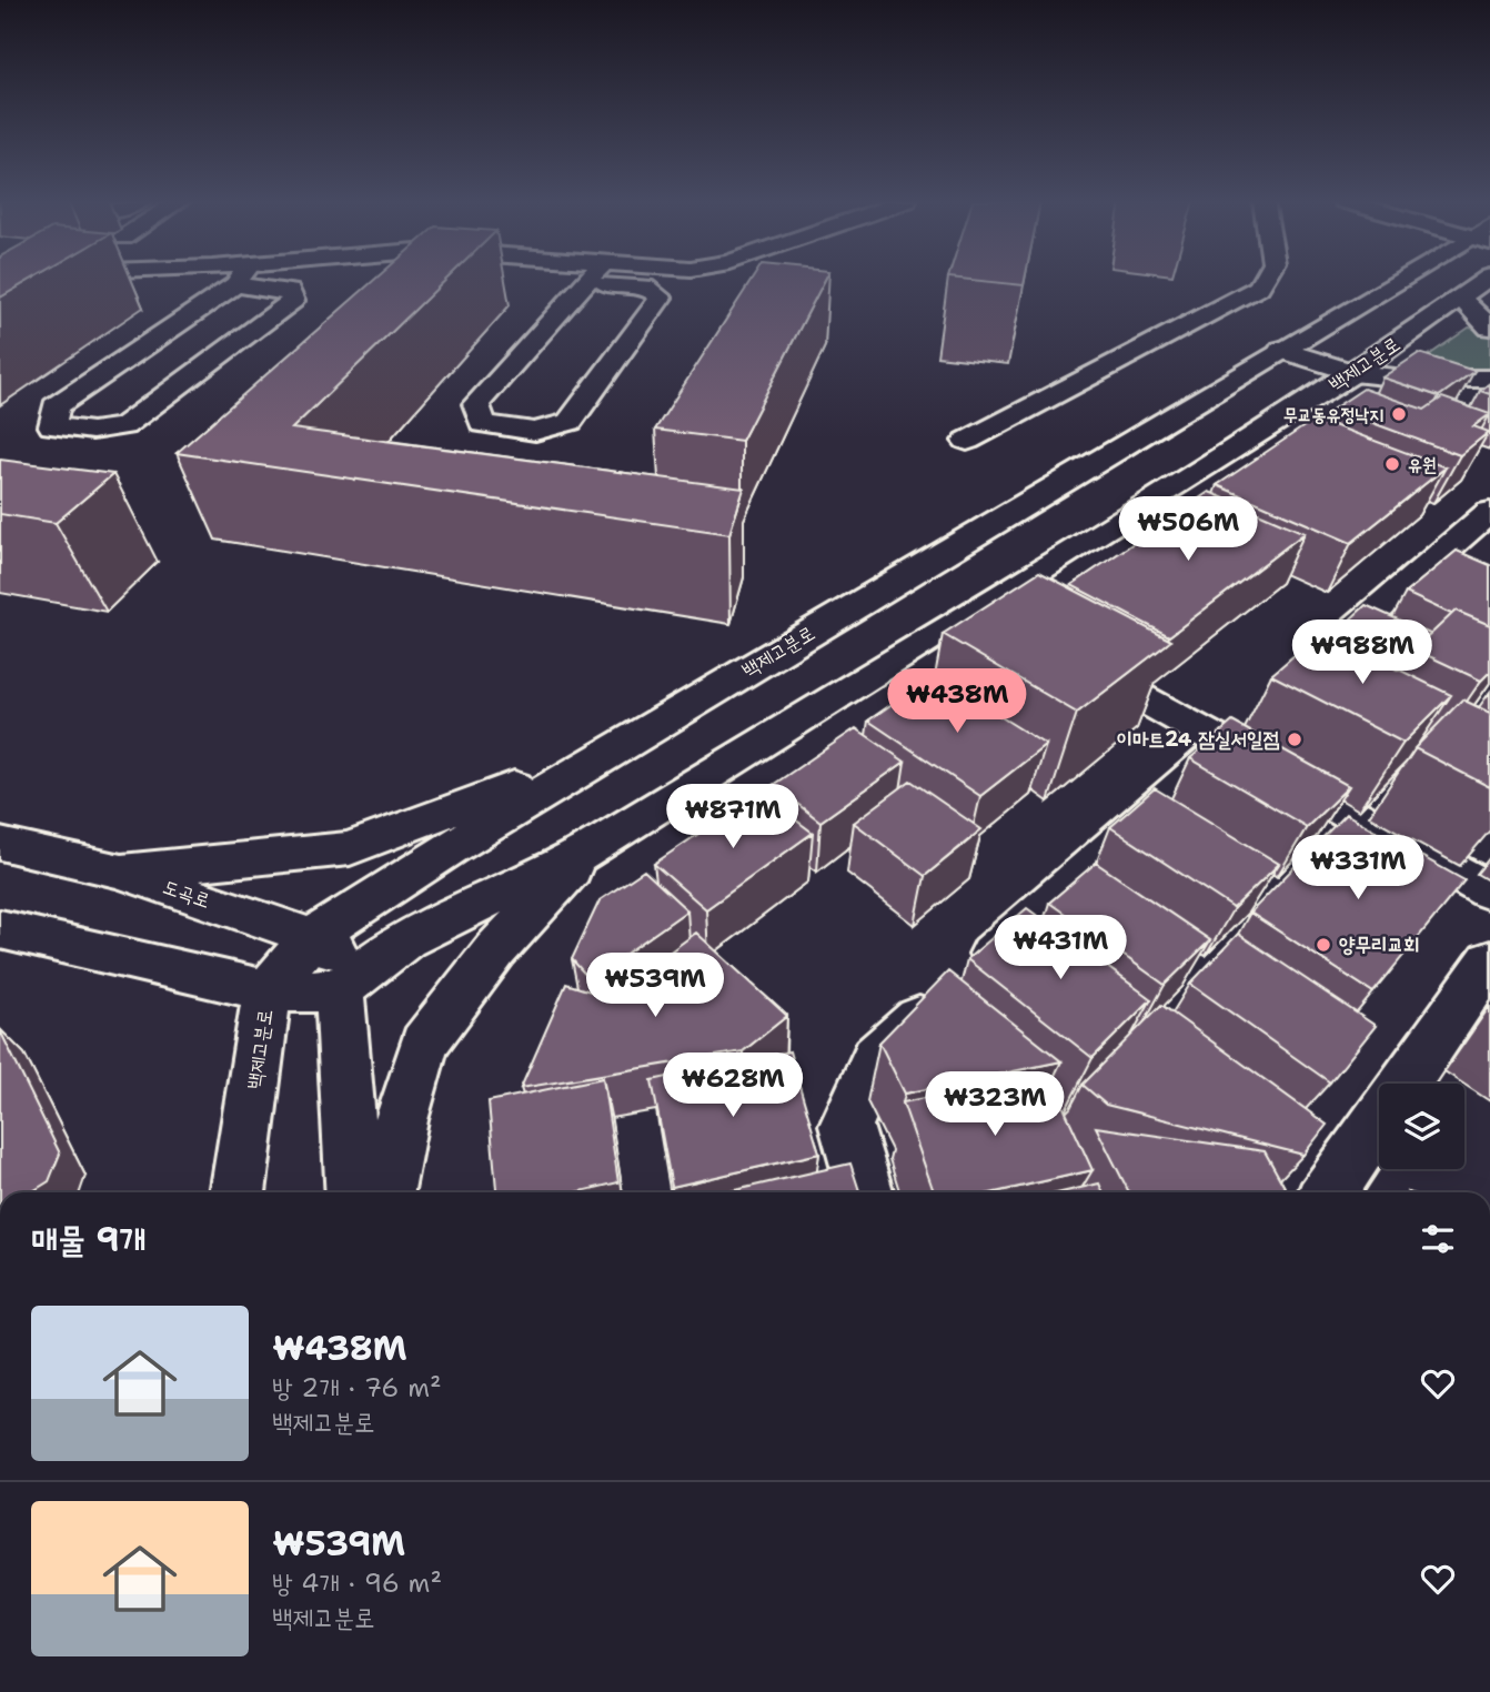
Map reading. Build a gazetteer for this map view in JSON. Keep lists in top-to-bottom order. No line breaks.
{"streets":{"main road":["백제고분로","도곡로"]},"crossings":[["백제고분로","도곡로"]],"places":["무교동유정낙지","유원","이마트24 잠실서일점","양무리교회"],"page":{"price":["₩506M","₩988M","₩438M","₩871M","₩331M","₩431M","₩539M","₩628M","₩323M"],"heading":"매물 9개","list":[{"name":"₩438M","note":"방 2개 · 76 m² · 백제고분로"},{"name":"₩539M","note":"방 4개 · 96 m² · 백제고분로"}]}}
